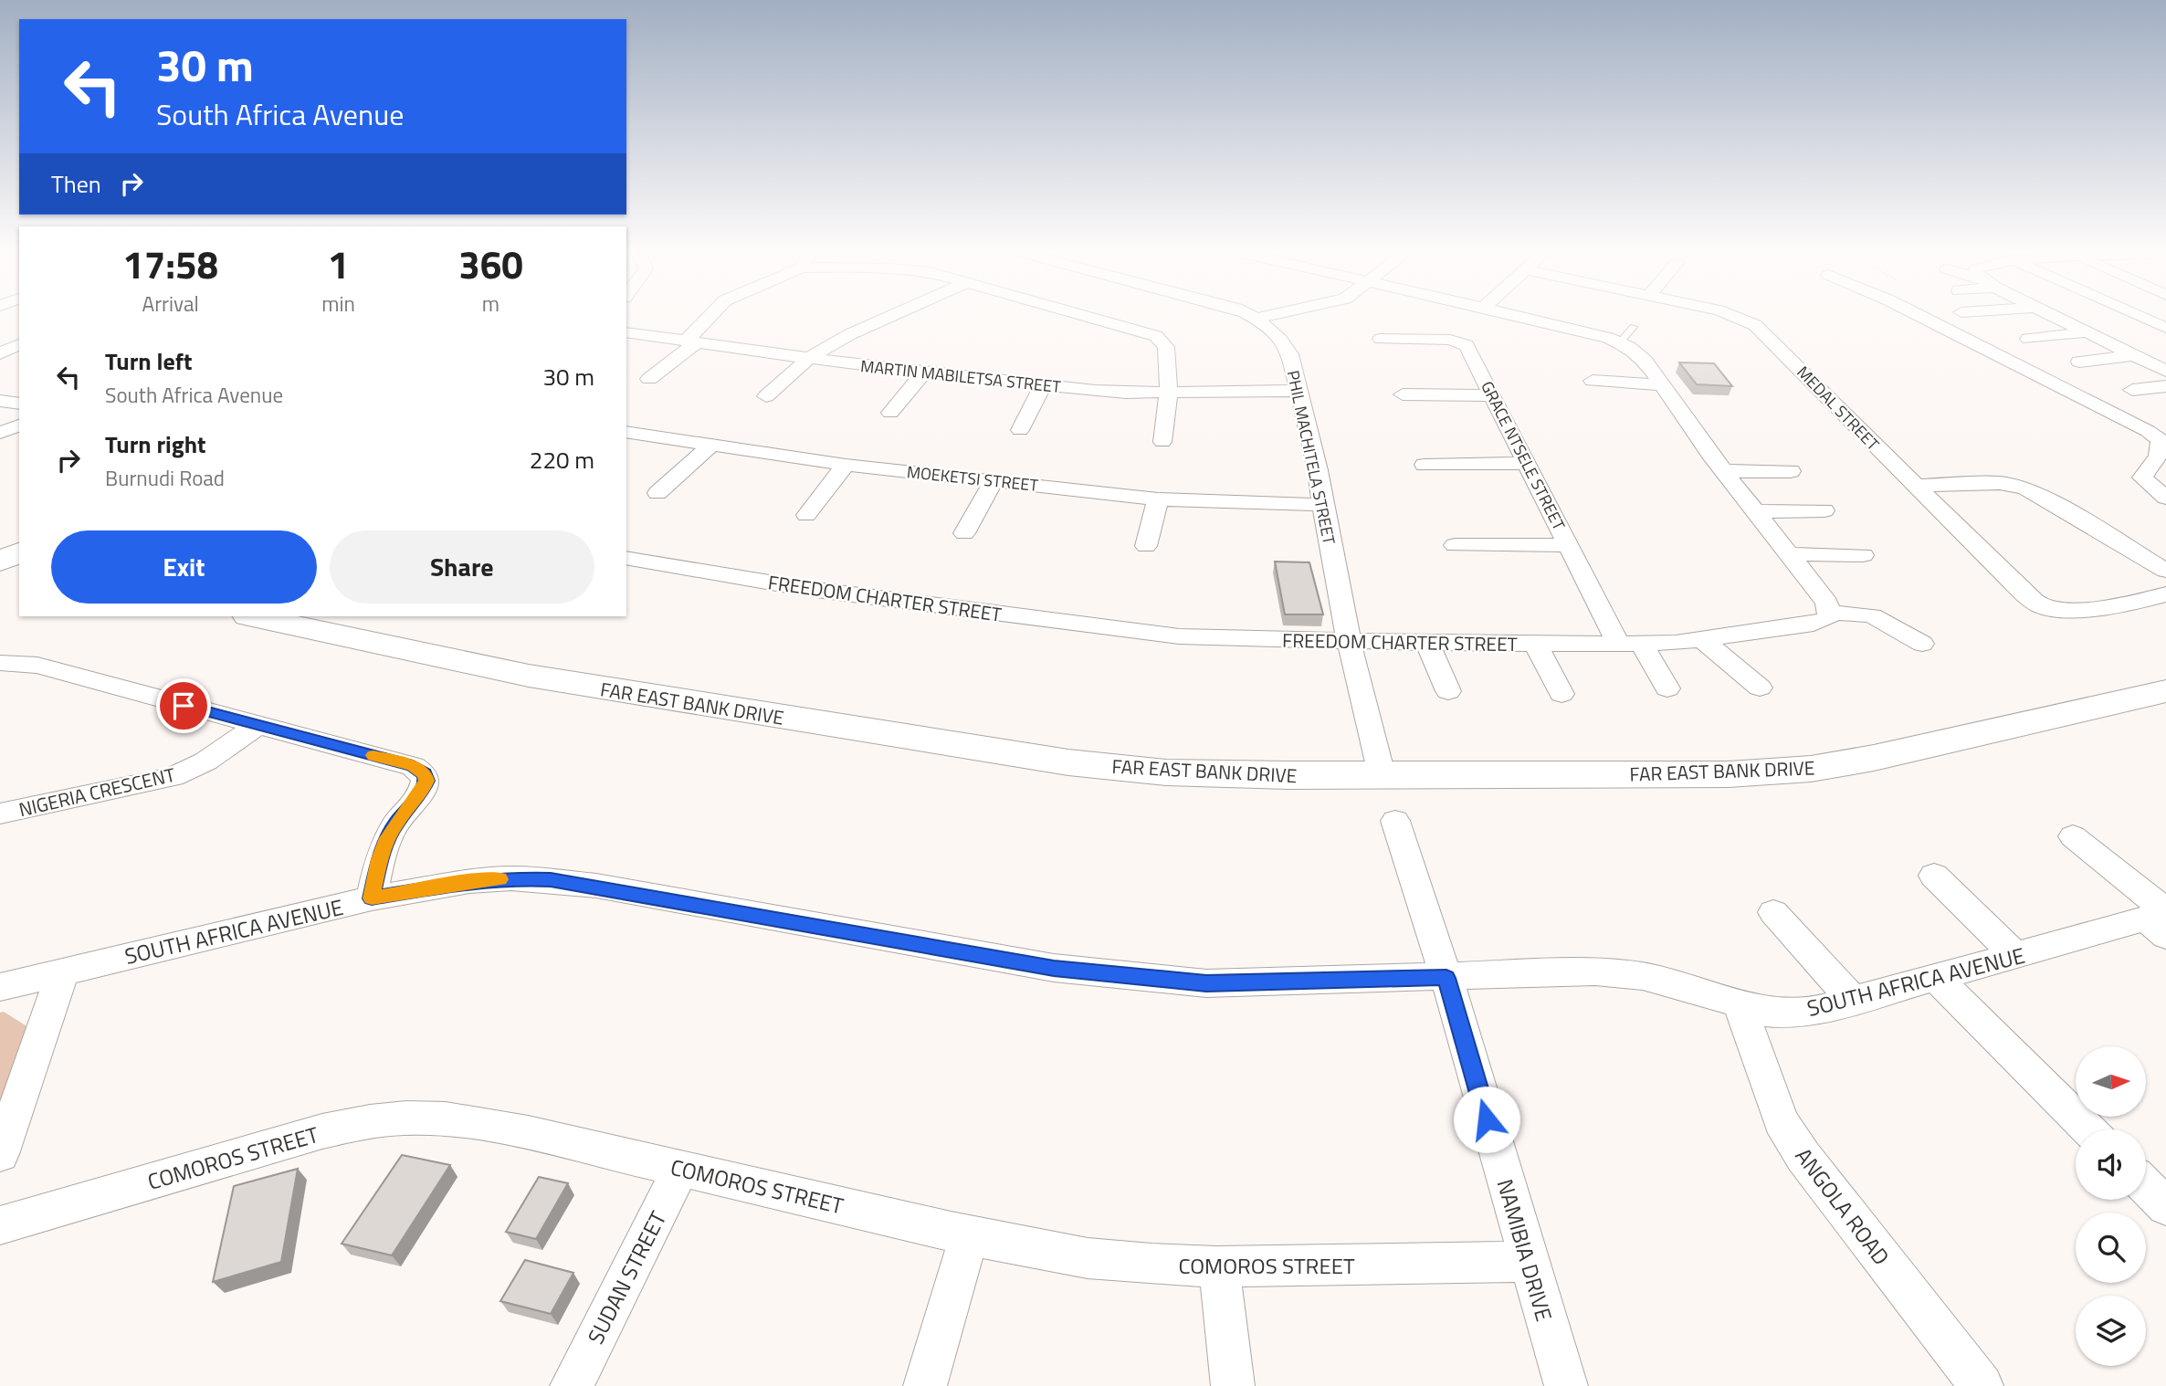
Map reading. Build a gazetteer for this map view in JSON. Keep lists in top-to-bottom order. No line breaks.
{"streets":{"street":["MARTIN MABILETSA STREET","MEDAL STREET","GRACE NTSELE STREET","PHIL MACHITELA STREET","MOEKETSI STREET","FREEDOM CHARTER STREET","FAR EAST BANK DRIVE","NIGERIA CRESCENT","SOUTH AFRICA AVENUE","COMOROS STREET","ANGOLA ROAD","NAMIBIA DRIVE","SUDAN STREET"]},"crossings":[["MARTIN MABILETSA STREET","PHIL MACHITELA STREET"],["GRACE NTSELE STREET","FREEDOM CHARTER STREET"],["PHIL MACHITELA STREET","MOEKETSI STREET"],["PHIL MACHITELA STREET","FREEDOM CHARTER STREET"],["PHIL MACHITELA STREET","FAR EAST BANK DRIVE"],["SOUTH AFRICA AVENUE","ANGOLA ROAD"],["SOUTH AFRICA AVENUE","NAMIBIA DRIVE"],["COMOROS STREET","NAMIBIA DRIVE"],["COMOROS STREET","SUDAN STREET"]],"north":"right","page":{"turn":["30 m","South Africa Avenue"],"then":"Then","eta":["17:58","Arrival","1","min","360","m"],"list":[{"name":"Turn left","note":"South Africa Avenue","value":"30 m"},{"name":"Turn right","note":"Burnudi Road","value":"220 m"}],"buttons":["Exit","Share"]}}
